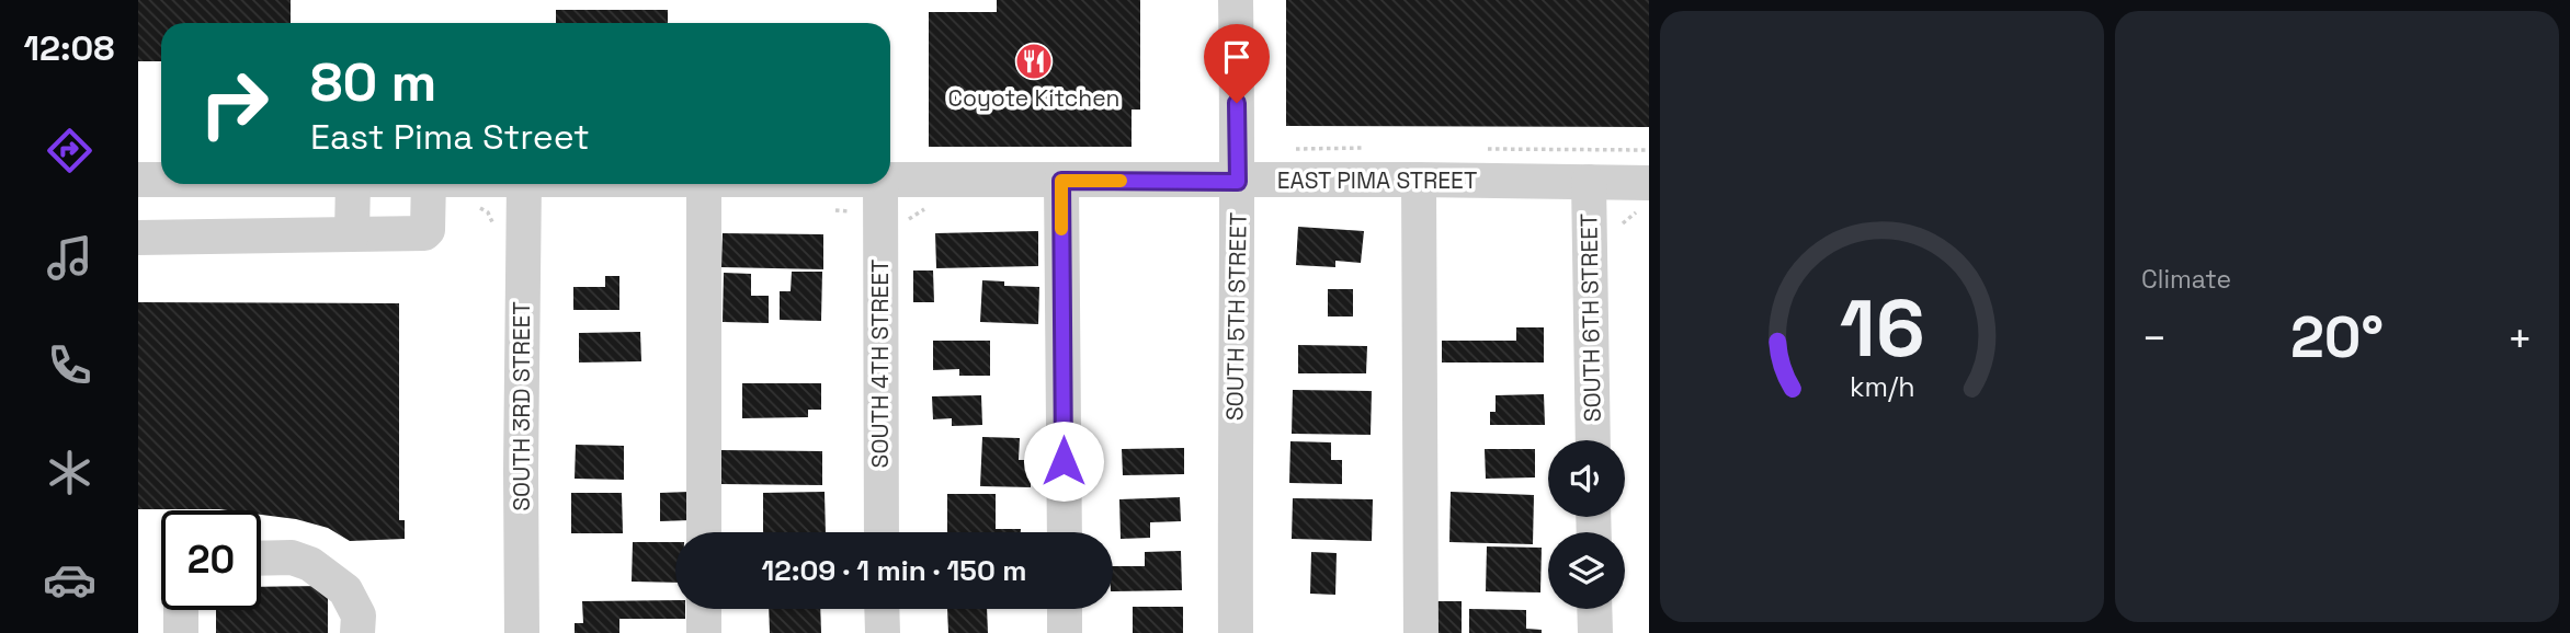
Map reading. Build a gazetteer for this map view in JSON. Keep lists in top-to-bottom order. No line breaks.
{"streets":{"street":["EAST PIMA STREET","SOUTH 5TH STREET","SOUTH 6TH STREET","SOUTH 4TH STREET","SOUTH 3RD STREET"]},"crossings":[["EAST PIMA STREET","SOUTH 5TH STREET"],["EAST PIMA STREET","SOUTH 6TH STREET"]],"places":{"restaurant":["Coyote Kitchen"]},"page":{"tabs":"12:08","tile":"Climate","turn":["80 m","East Pima Street"],"heat":["−","20°","+"],"limit":"20","trip":"12:09 · 1 min · 150 m","gauge":["16","km/h"]}}
